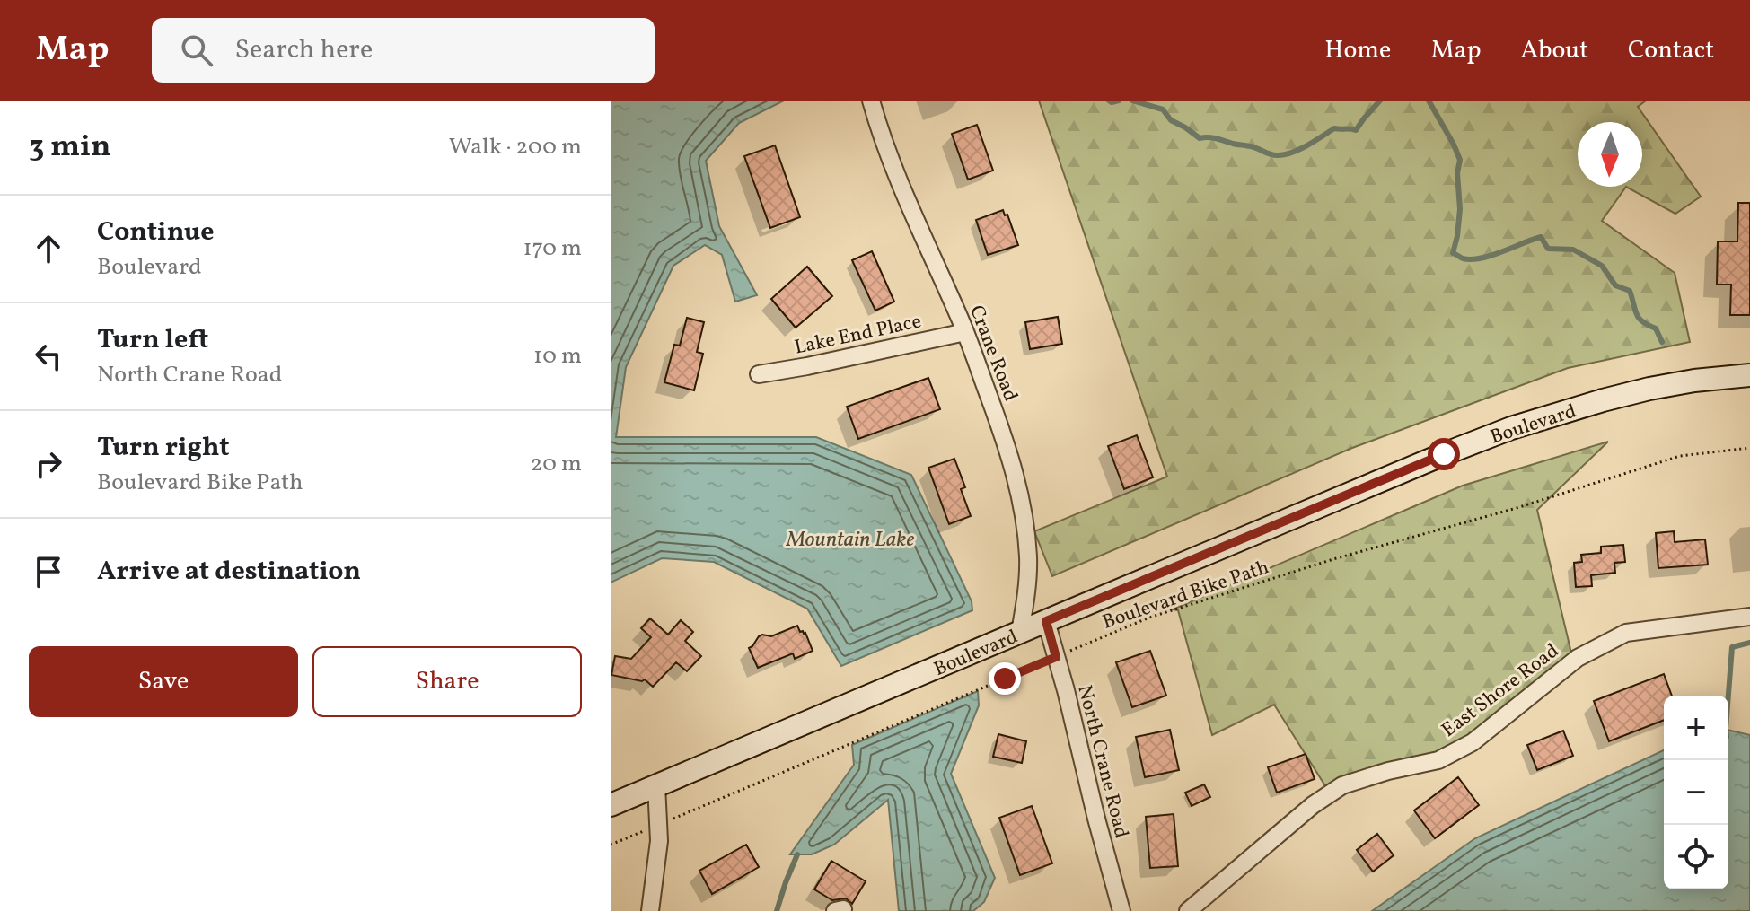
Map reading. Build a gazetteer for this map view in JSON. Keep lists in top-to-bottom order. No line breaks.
{"streets":{"main road":["Boulevard"],"street":["Lake End Place","Crane Road","East Shore Road","North Crane Road"],"path":["Boulevard Bike Path"]},"crossings":[["Lake End Place","Crane Road"],["Crane Road","Boulevard"],["Boulevard","North Crane Road"],["Boulevard Bike Path","North Crane Road"]],"water":["Mountain Lake"],"north":"bottom","page":{"header":"Map","search":"Search here","nav":["Home","Map","About","Contact"],"heading":["3 min","Walk · 200 m"],"list":[["Continue","Boulevard","170 m"],["Turn left","North Crane Road","10 m"],["Turn right","Boulevard Bike Path","20 m"],"Arrive at destination"],"buttons":["Save","Share"],"map_buttons":["+","−"]}}
